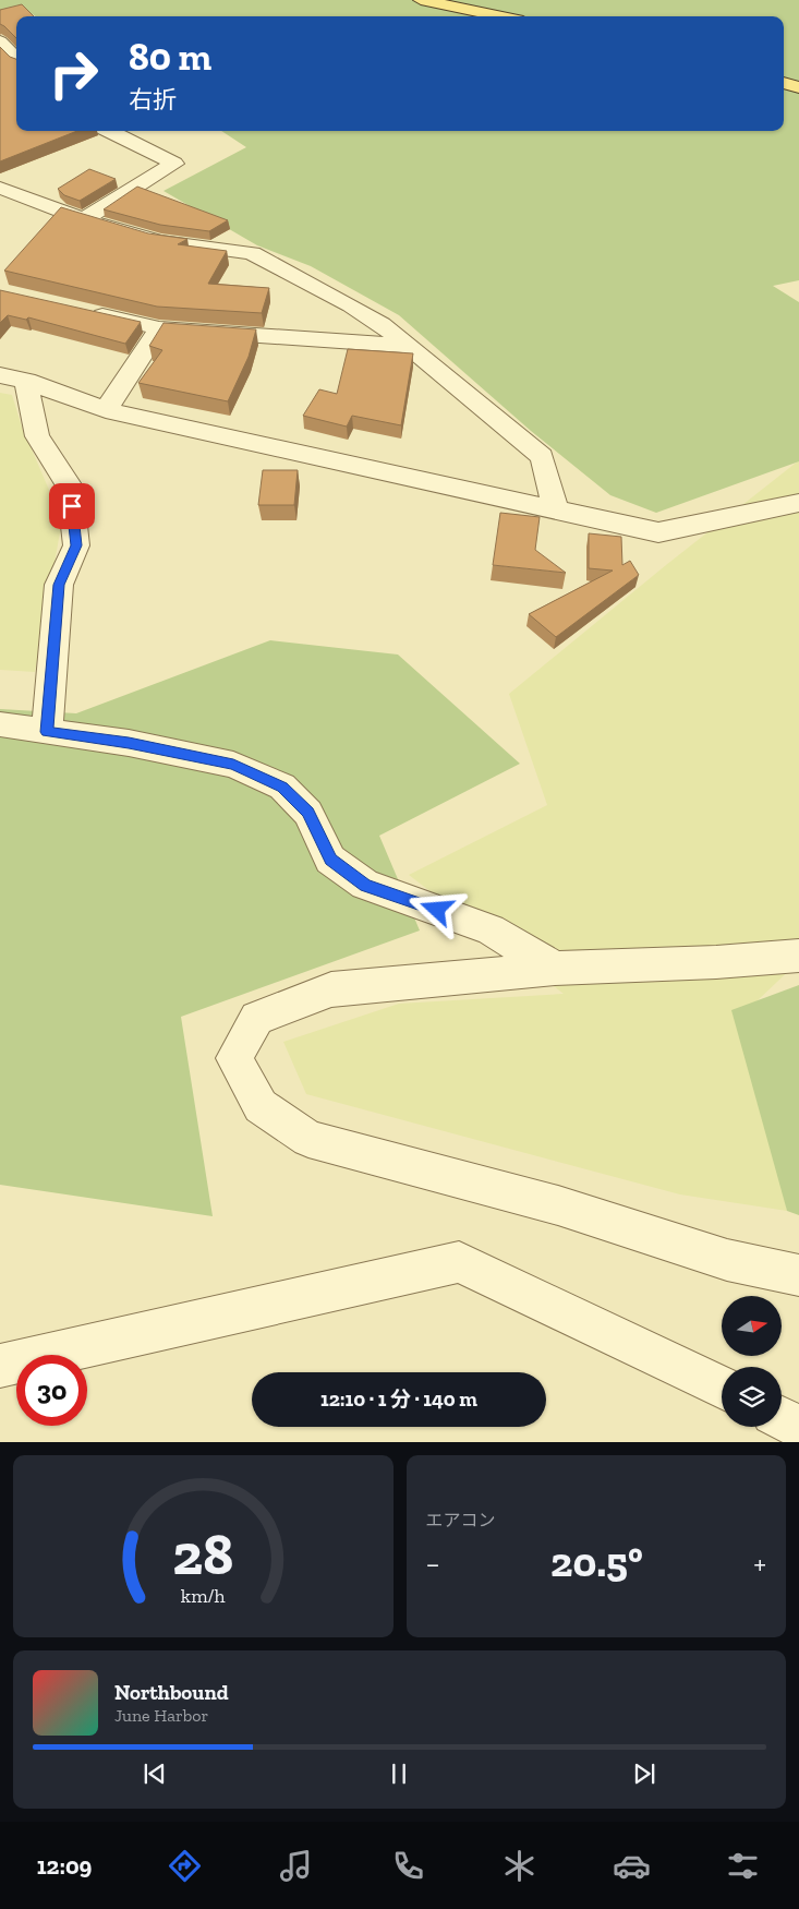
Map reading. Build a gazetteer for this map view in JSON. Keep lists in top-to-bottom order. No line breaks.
{"north":"right","page":{"turn":["80 m","右折"],"limit":"30","trip":"12:10 · 1 分 · 140 m","tile":"エアコン","heat":["−","20.5°","+"],"song":["Northbound","June Harbor"],"tabs":"12:09","gauge":["28","km/h"]}}
